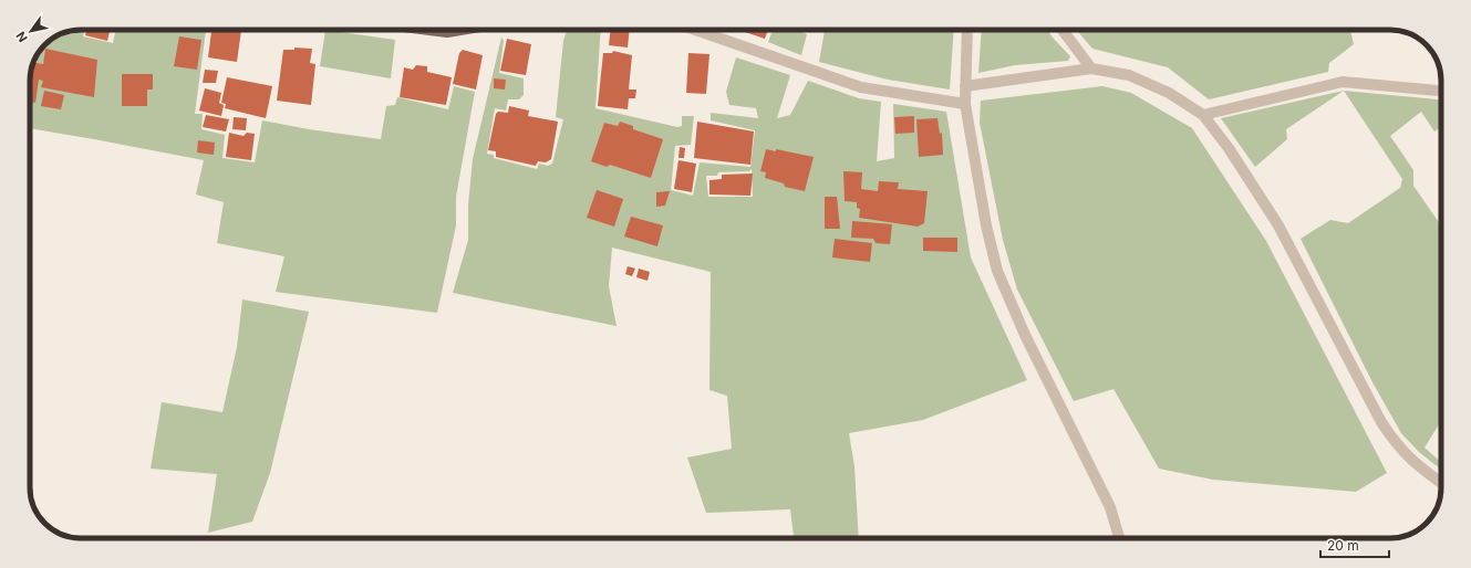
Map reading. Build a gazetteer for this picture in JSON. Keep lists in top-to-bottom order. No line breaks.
{"scale_bar":"20 m","north":"bottom left"}
